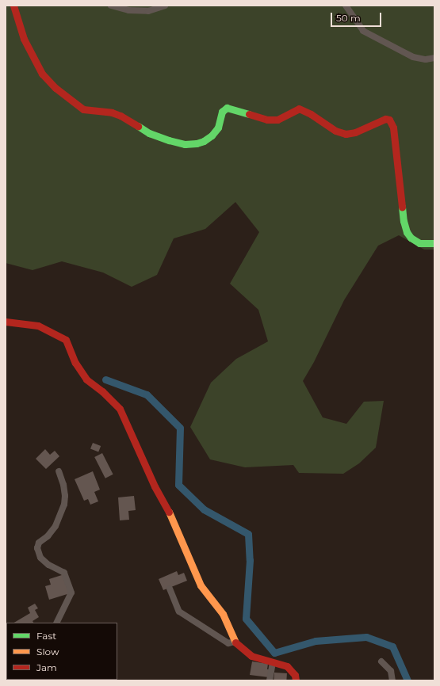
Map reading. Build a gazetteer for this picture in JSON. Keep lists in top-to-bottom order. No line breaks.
{"legend":["Fast","Slow","Jam"],"scale_bar":"50 m"}
